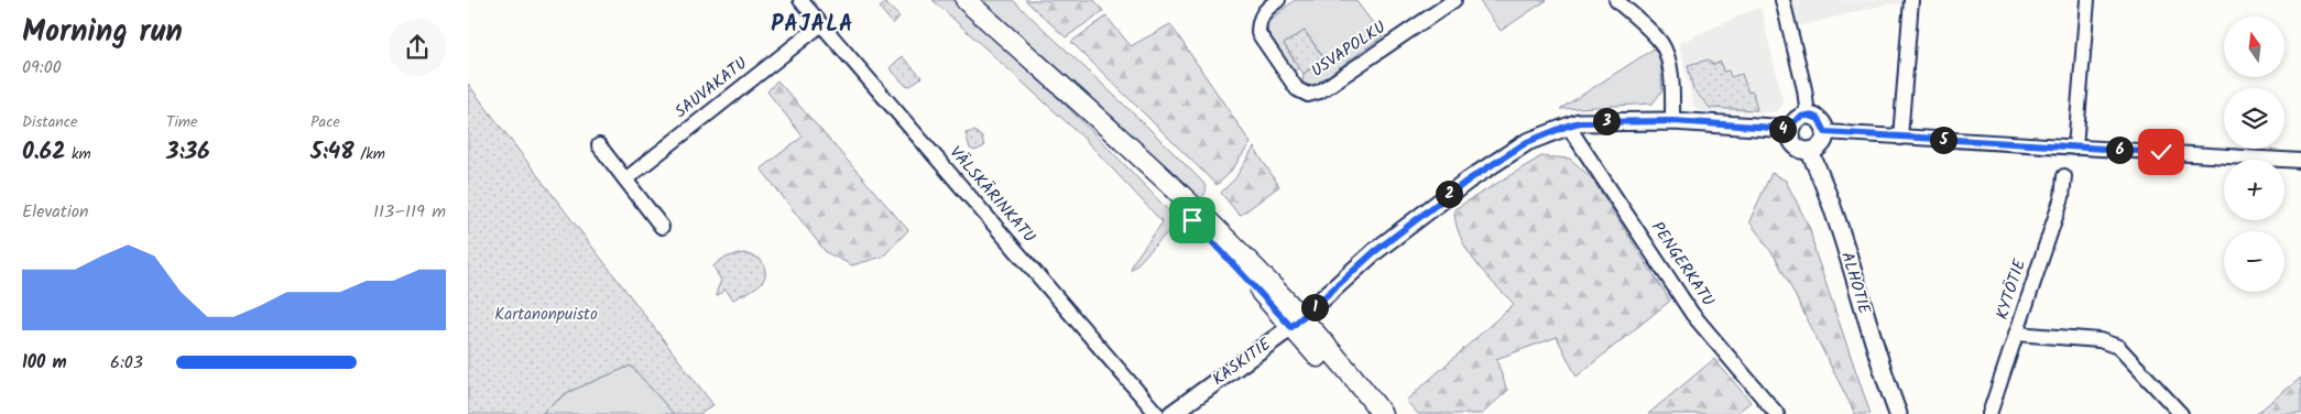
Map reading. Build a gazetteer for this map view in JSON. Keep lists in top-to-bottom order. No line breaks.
{"streets":{"street":["USVAPOLKU","SAUVAKATU","VÄLSKÄRINKATU","PENGERKATU","ALHOTIE","KYTÖTIE","KASKITIE"]},"crossings":[["SAUVAKATU","VÄLSKÄRINKATU"],["PENGERKATU","KASKITIE"],["ALHOTIE","KASKITIE"]],"districts":["PAJALA"],"parks":["Kartanonpuisto"],"north":"top","page":{"heading":["Morning run","09:00"],"map_buttons":["+","−"],"stats":[["Distance","0.62 km"],["Time","3:36"],["Pace","5:48 /km"]],"pins":["3","4","5","6","2","1"],"chart":["Elevation","113–119 m"],"list":[{"name":"100 m","note":"6:03"}]}}
